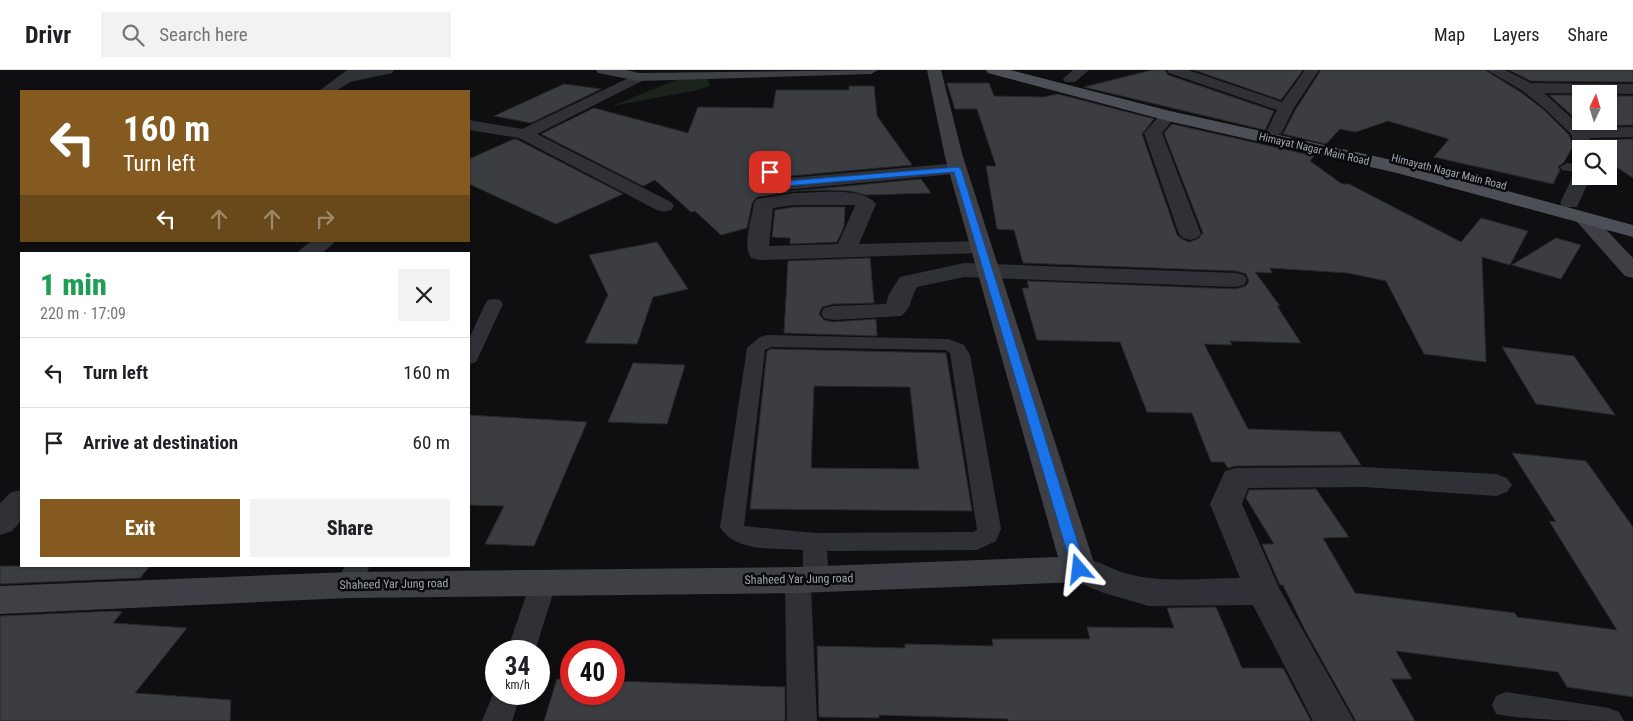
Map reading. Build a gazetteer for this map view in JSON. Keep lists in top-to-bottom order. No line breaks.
{"streets":{"main road":["Himayat Nagar Main Road","Himayath Nagar Main Road"],"street":["Shaheed Yar Jung road"]},"north":"top","page":{"header":"Drivr","search":"Search here","nav":["Map","Layers","Share"],"turn":["160 m","Turn left"],"heading":["1 min","220 m · 17:09"],"list":[{"name":"Turn left","value":"160 m"},{"name":"Arrive at destination","value":"60 m"}],"buttons":["Exit","Share"],"speed":"34 km/h","limit":"40"}}
